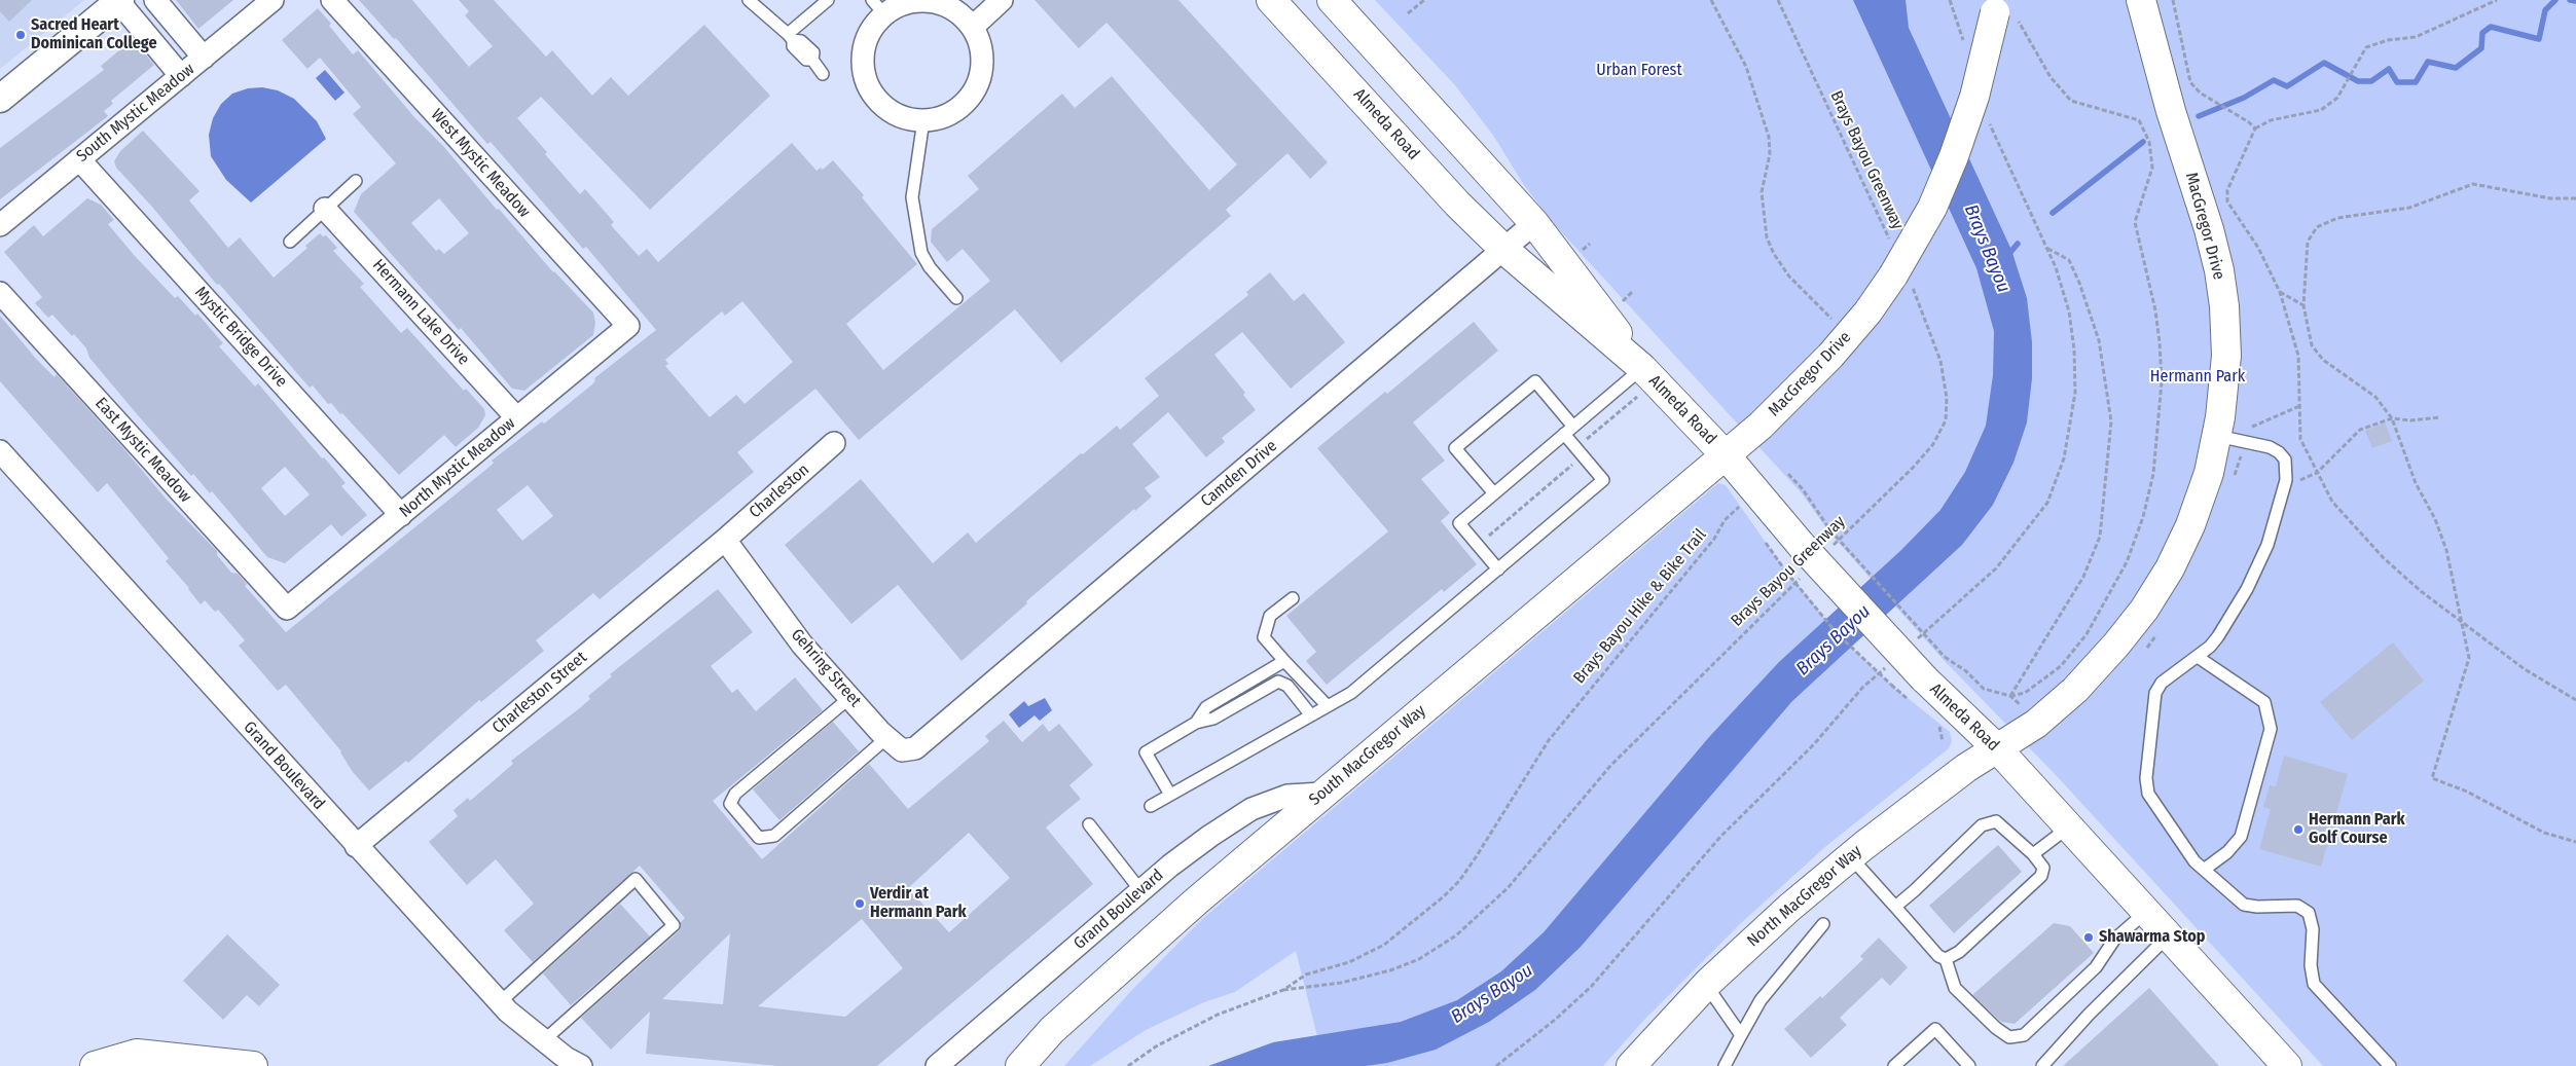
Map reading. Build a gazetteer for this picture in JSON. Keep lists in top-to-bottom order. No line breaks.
{"streets":{"main road":["Almeda Road","MacGregor Drive","South MacGregor Way","North MacGregor Way"],"street":["South Mystic Meadow","West Mystic Meadow","Hermann Lake Drive","Mystic Bridge Drive","East Mystic Meadow","North Mystic Meadow","Camden Drive","Charleston","Gehring Street","Charleston Street","Grand Boulevard"],"path":["Brays Bayou Greenway","Brays Bayou Hike & Bike Trail"]},"crossings":[["South Mystic Meadow","Mystic Bridge Drive"],["Almeda Road","Brays Bayou Greenway"],["Almeda Road","MacGregor Drive"],["Almeda Road","Camden Drive"],["Almeda Road","South MacGregor Way"],["Almeda Road","North MacGregor Way"],["Brays Bayou Greenway","MacGregor Drive"],["Brays Bayou Greenway","Brays Bayou Hike & Bike Trail"],["West Mystic Meadow","North Mystic Meadow"],["MacGregor Drive","South MacGregor Way"],["MacGregor Drive","North MacGregor Way"],["Hermann Lake Drive","North Mystic Meadow"],["Mystic Bridge Drive","North Mystic Meadow"],["East Mystic Meadow","North Mystic Meadow"],["Camden Drive","Gehring Street"],["Charleston","Gehring Street"],["Charleston","Charleston Street"],["Gehring Street","Charleston Street"],["Charleston Street","Grand Boulevard"],["South MacGregor Way","Grand Boulevard"]],"water":["Brays Bayou"],"parks":["Urban Forest","Hermann Park"],"places":["Sacred Heart Dominican College","Hermann Park Golf Course","Verdir at Hermann Park","Shawarma Stop"]}
